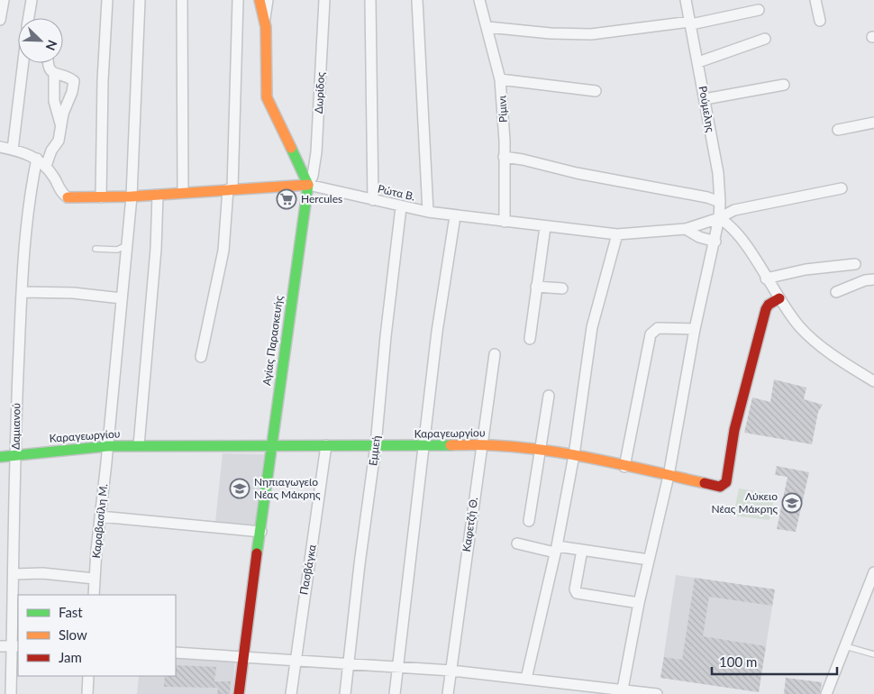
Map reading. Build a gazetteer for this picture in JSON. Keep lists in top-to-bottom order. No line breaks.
{"streets":{"street":["Δωρίδος","Ρίμινι","Ρούμελης","Ρώτα Β.","Αγίας Παρασκευής","Δαμιανού","Καραγεωργίου","Εμμεή","Καραβασίλη Μ.","Καφετζή Θ.","Πασβάγκα"]},"crossings":[["Δωρίδος","Ρώτα Β."],["Δωρίδος","Αγίας Παρασκευής"],["Ρίμινι","Ρώτα Β."],["Ρούμελης","Ρώτα Β."],["Ρούμελης","Καραγεωργίου"],["Ρώτα Β.","Αγίας Παρασκευής"],["Ρώτα Β.","Εμμεή"],["Ρώτα Β.","Καραβασίλη Μ."],["Αγίας Παρασκευής","Καραγεωργίου"],["Δαμιανού","Καραγεωργίου"],["Καραγεωργίου","Εμμεή"],["Καραγεωργίου","Καραβασίλη Μ."],["Καραγεωργίου","Καφετζή Θ."],["Καραγεωργίου","Πασβάγκα"]],"places":{"supermarket":["Hercules"],"school or university":["Νηπιαγωγείο Νέας Μάκρης","Λύκειο Νέας Μάκρης"]},"legend":["Fast","Slow","Jam"],"scale_bar":"100 m","north":"bottom right"}
